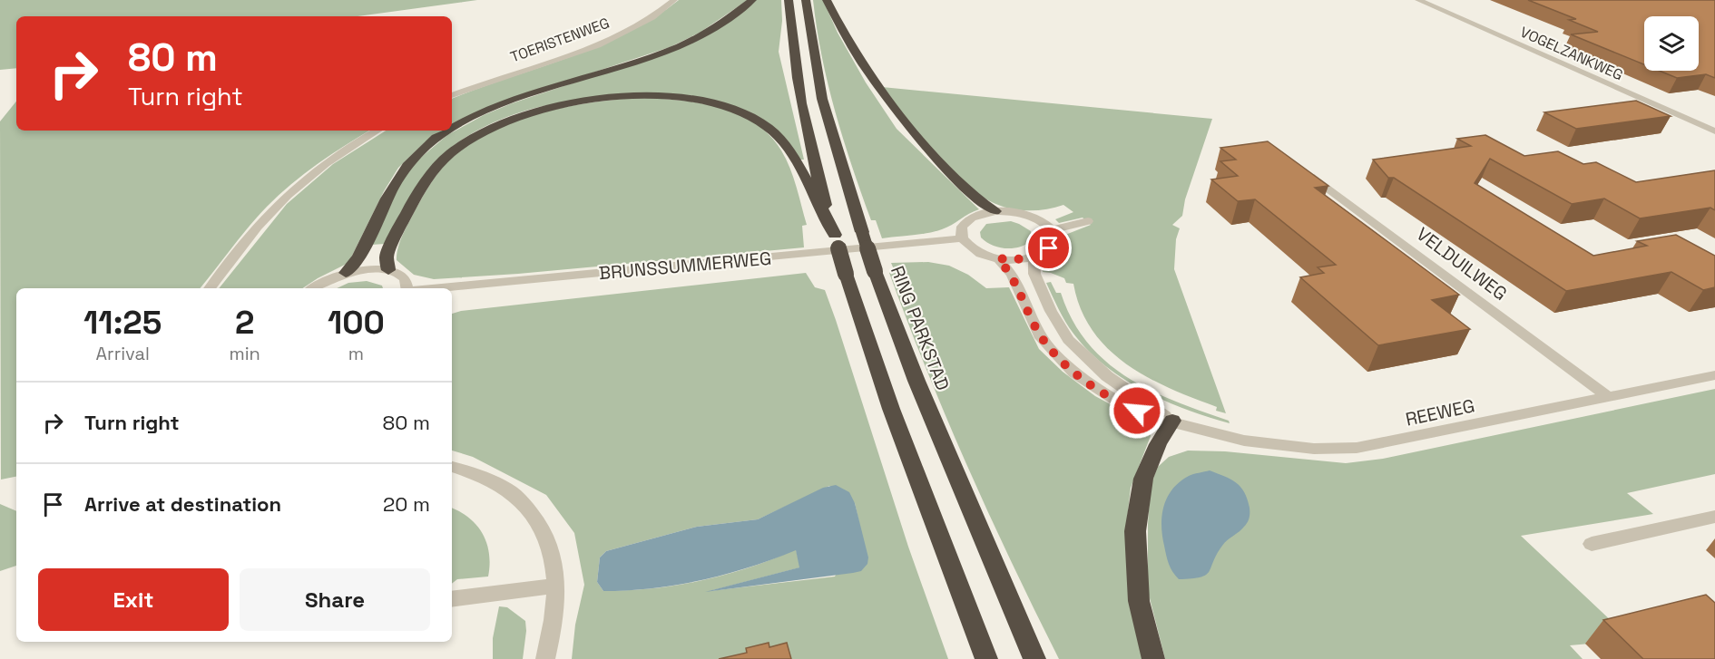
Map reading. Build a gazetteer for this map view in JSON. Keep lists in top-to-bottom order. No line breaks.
{"streets":{"highway":["RING PARKSTAD"],"street":["TOERISTENWEG","VOGELZANKWEG","VELDUILWEG","BRUNSSUMMERWEG","REEWEG"]},"crossings":[["VELDUILWEG","REEWEG"]],"page":{"turn":["80 m","Turn right"],"eta":["11:25","Arrival","2","min","100","m"],"list":[{"name":"Turn right","value":"80 m"},{"name":"Arrive at destination","value":"20 m"}],"buttons":["Exit","Share"]}}
